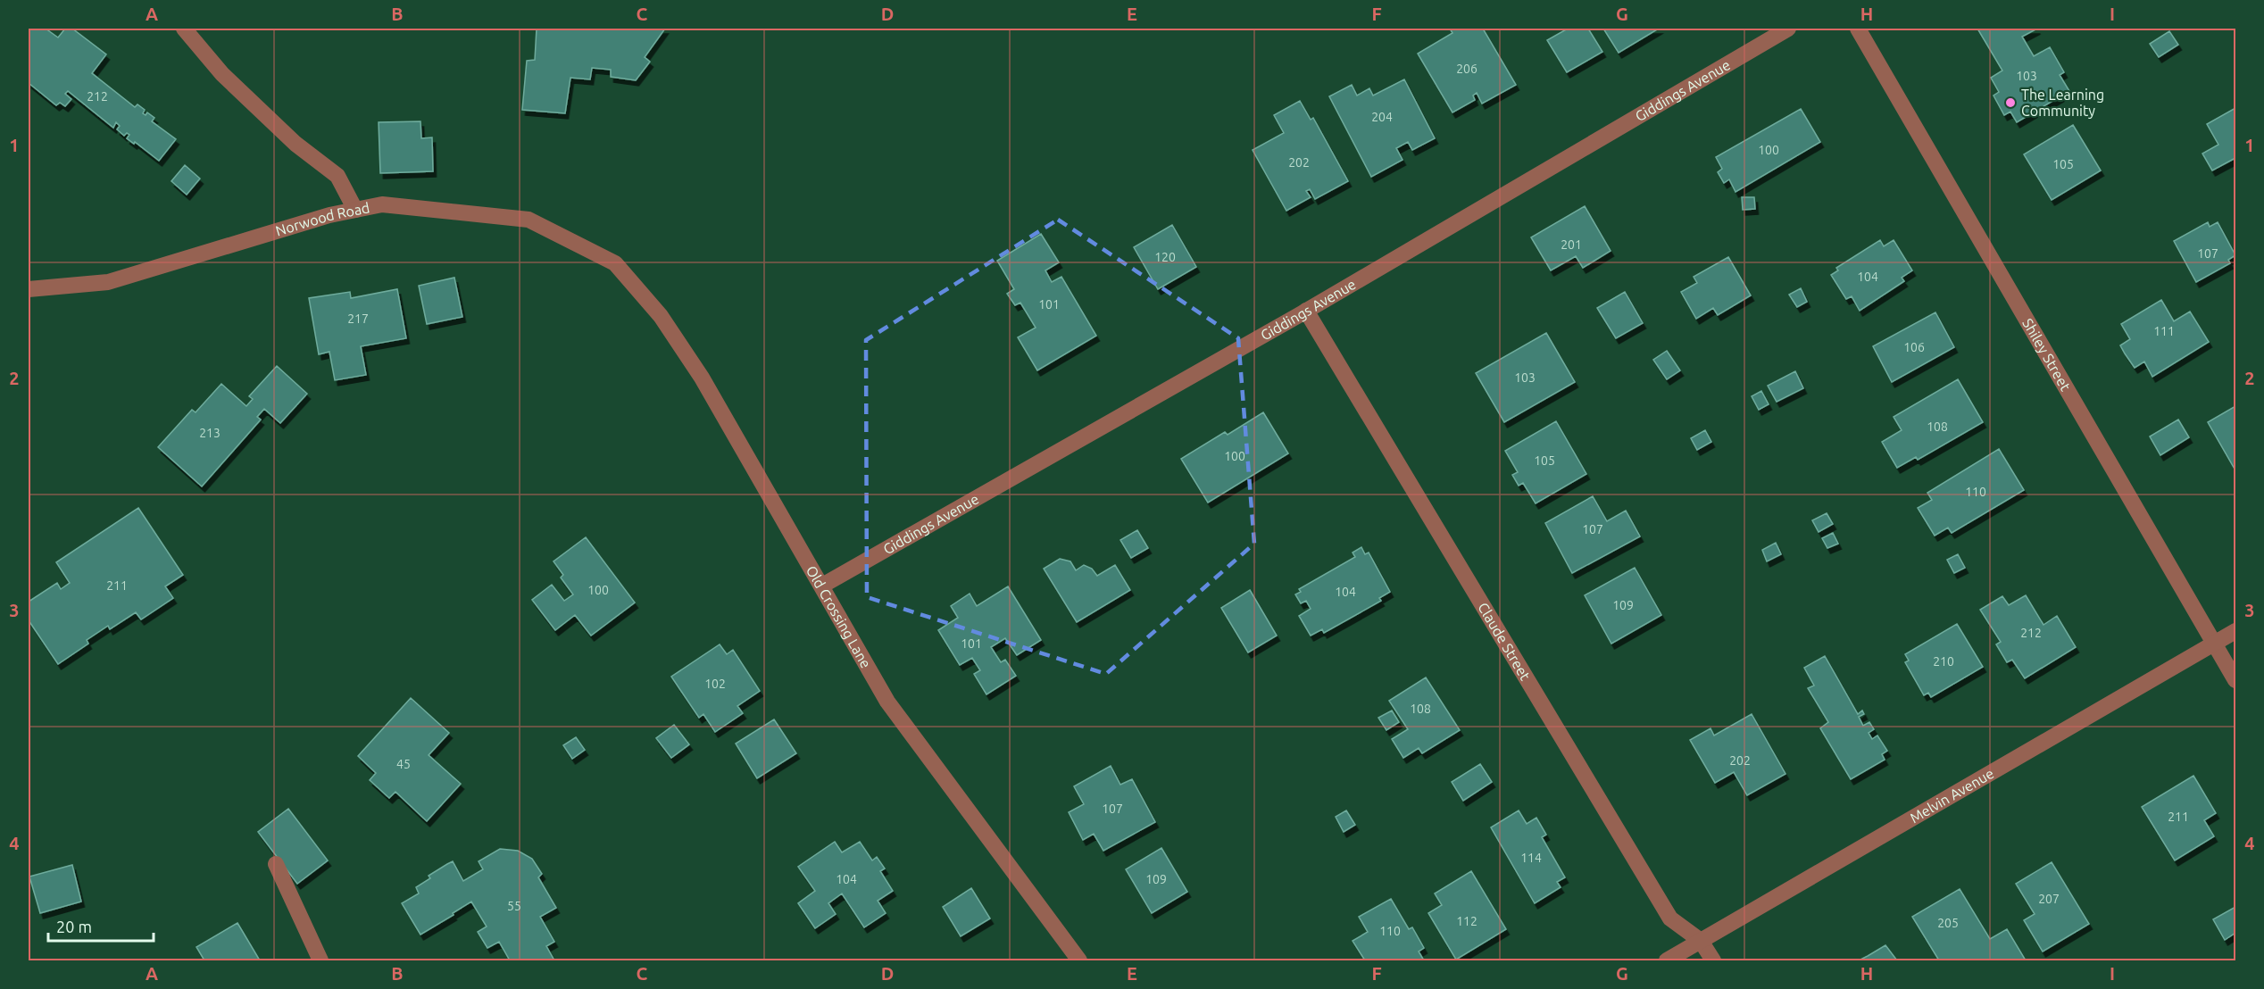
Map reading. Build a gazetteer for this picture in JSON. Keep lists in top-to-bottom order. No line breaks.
{"streets":{"street":["Giddings Avenue","Norwood Road","Shiley Street","Old Crossing Lane","Claude Street","Melvin Avenue"]},"crossings":[["Giddings Avenue","Old Crossing Lane"],["Giddings Avenue","Claude Street"],["Norwood Road","Old Crossing Lane"],["Shiley Street","Melvin Avenue"],["Claude Street","Melvin Avenue"]],"places":["The Learning Community"],"house_numbers":["206","103","212","204","100","202","105","201","107","120","104","101","217","111","106","103","108","213","100","105","110","107","211","100","104","109","212","101","210","102","108","202","45","107","211","114","104","109","207","55","112","205","110"],"scale_bar":"20 m","grid":{"columns":["A","B","C","D","E","F","G","H","I"],"rows":["1","2","3","4"]}}
